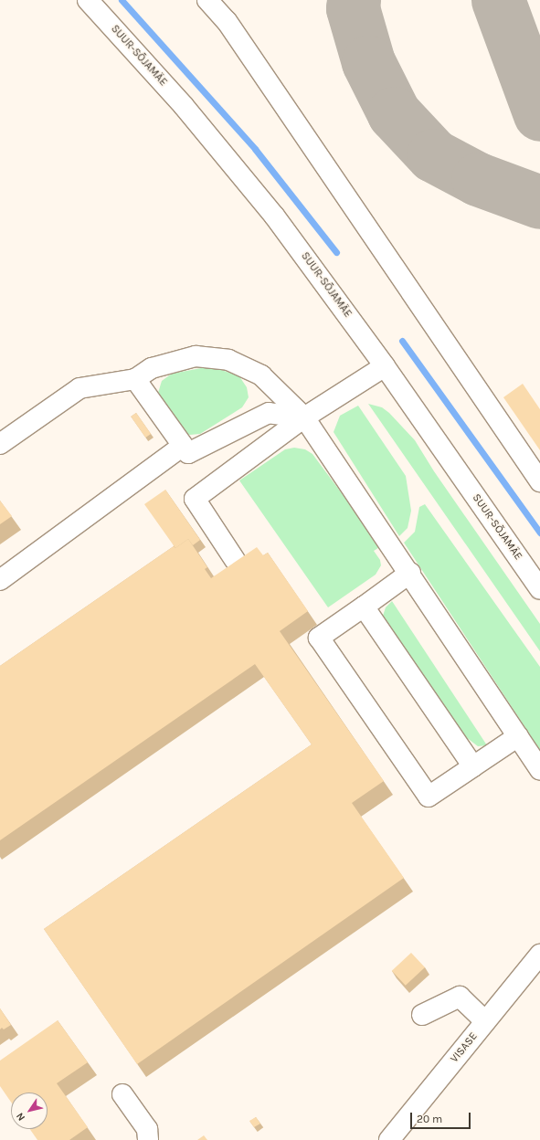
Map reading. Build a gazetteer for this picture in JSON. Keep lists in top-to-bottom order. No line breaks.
{"streets":{"main road":["SUUR-SÕJAMÄE","VISASE"]},"scale_bar":"20 m","north":"bottom left"}
